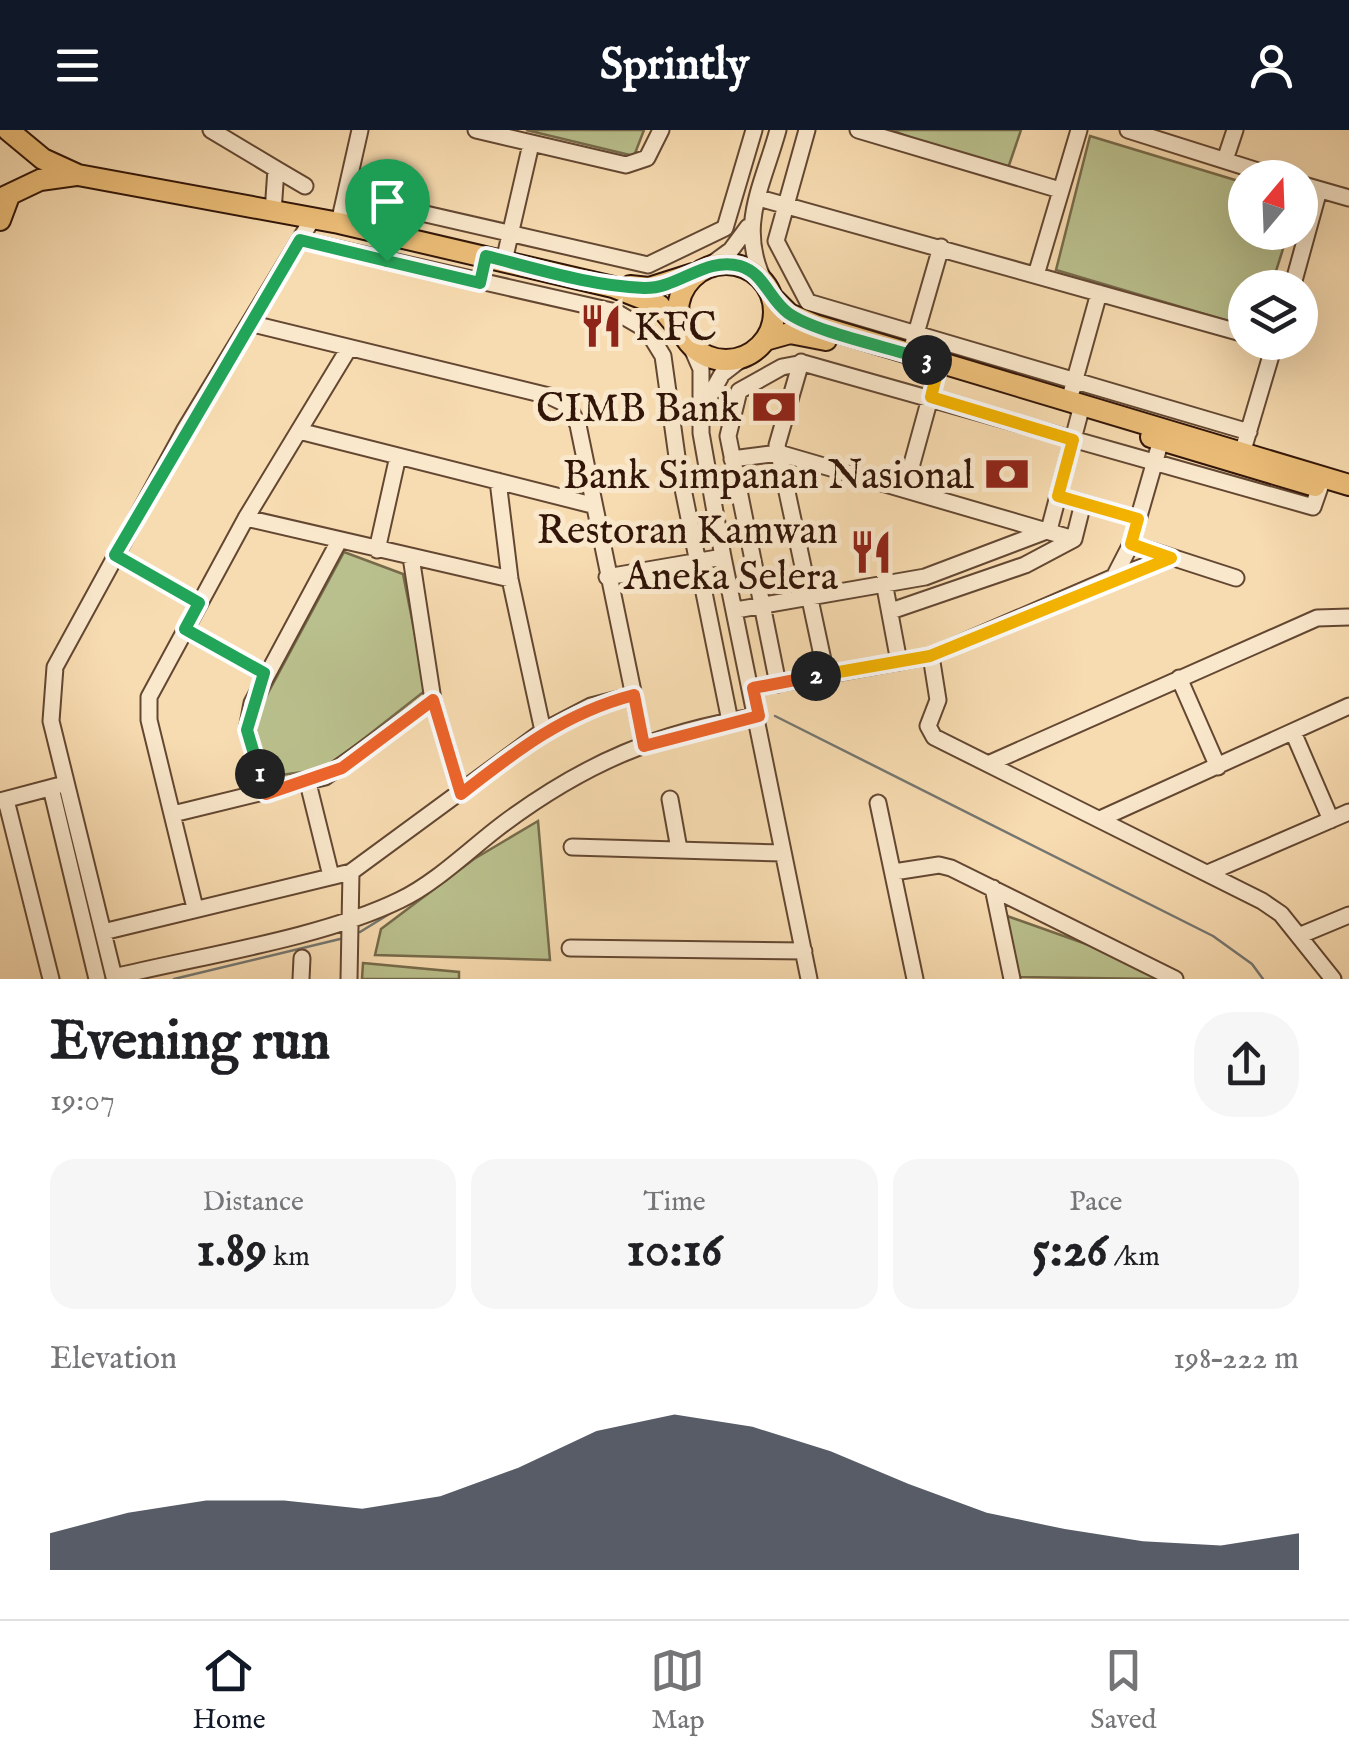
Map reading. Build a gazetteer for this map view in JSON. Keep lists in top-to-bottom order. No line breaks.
{"places":{"restaurant":["KFC","Restoran Kamwan Aneka Selera"],"bank":["CIMB Bank","Bank Simpanan Nasional"]},"north":"top","page":{"header":"Sprintly","pins":["3","2","1"],"heading":["Evening run","19:07"],"stats":[["Distance","1.89 km"],["Time","10:16"],["Pace","5:26 /km"]],"chart":["Elevation","198–222 m"],"tabs":["Home","Map","Saved"]}}
